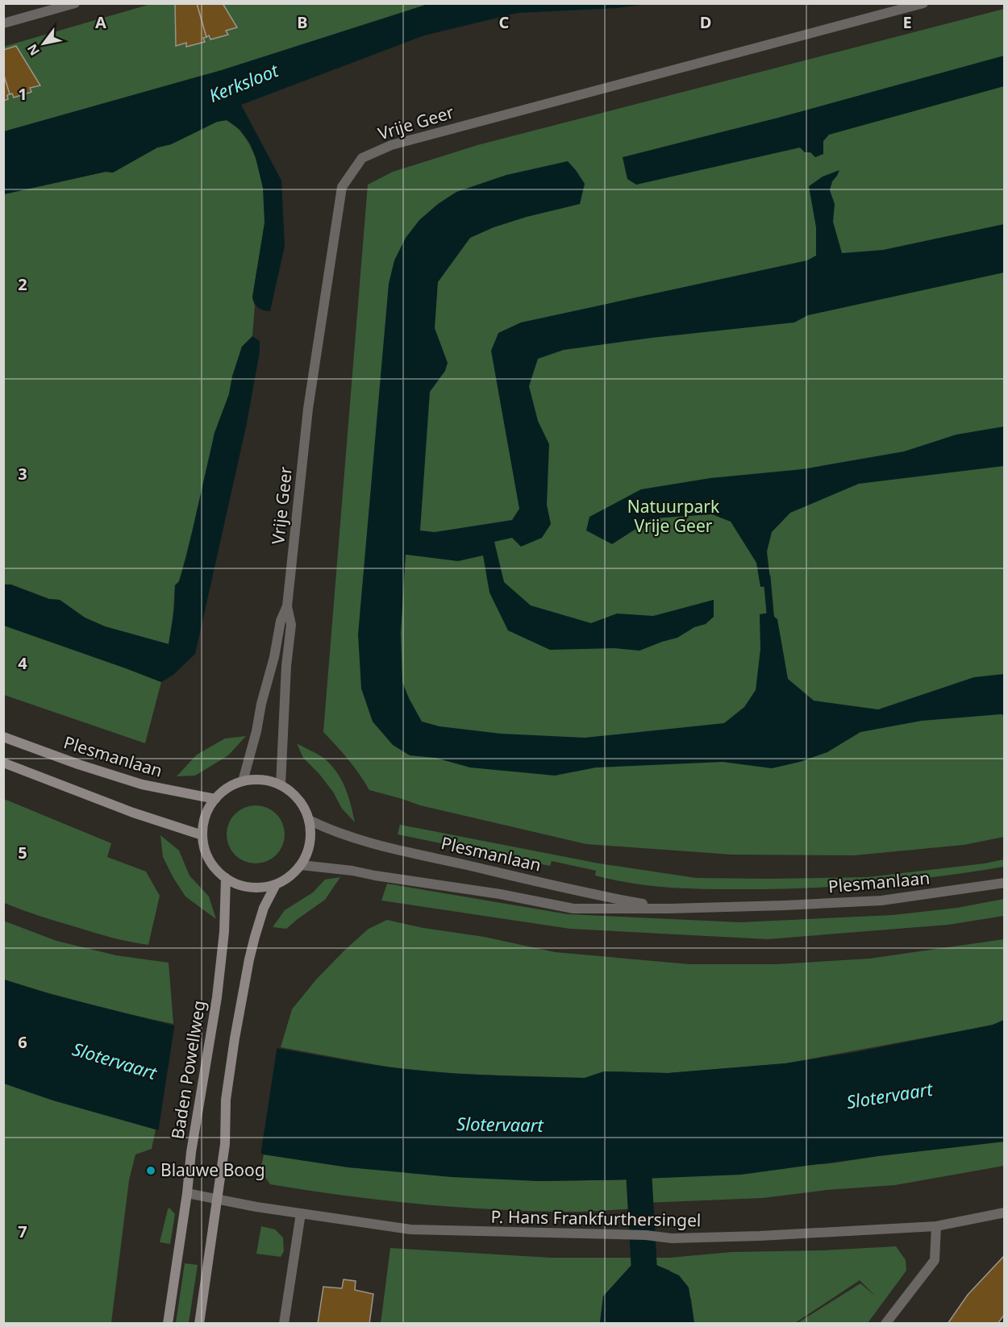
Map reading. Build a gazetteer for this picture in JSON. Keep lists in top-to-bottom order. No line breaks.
{"streets":{"main road":["Plesmanlaan","Baden Powellweg"],"street":["Vrije Geer","P. Hans Frankfurthersingel"]},"crossings":[["Vrije Geer","Plesmanlaan"],["Vrije Geer","Baden Powellweg"],["Plesmanlaan","Baden Powellweg"],["Baden Powellweg","P. Hans Frankfurthersingel"]],"water":["Kerksloot","Slotervaart"],"parks":["Natuurpark Vrije Geer"],"places":["Blauwe Boog"],"north":"bottom left","grid":{"columns":["A","B","C","D","E"],"rows":["1","2","3","4","5","6","7"]}}
